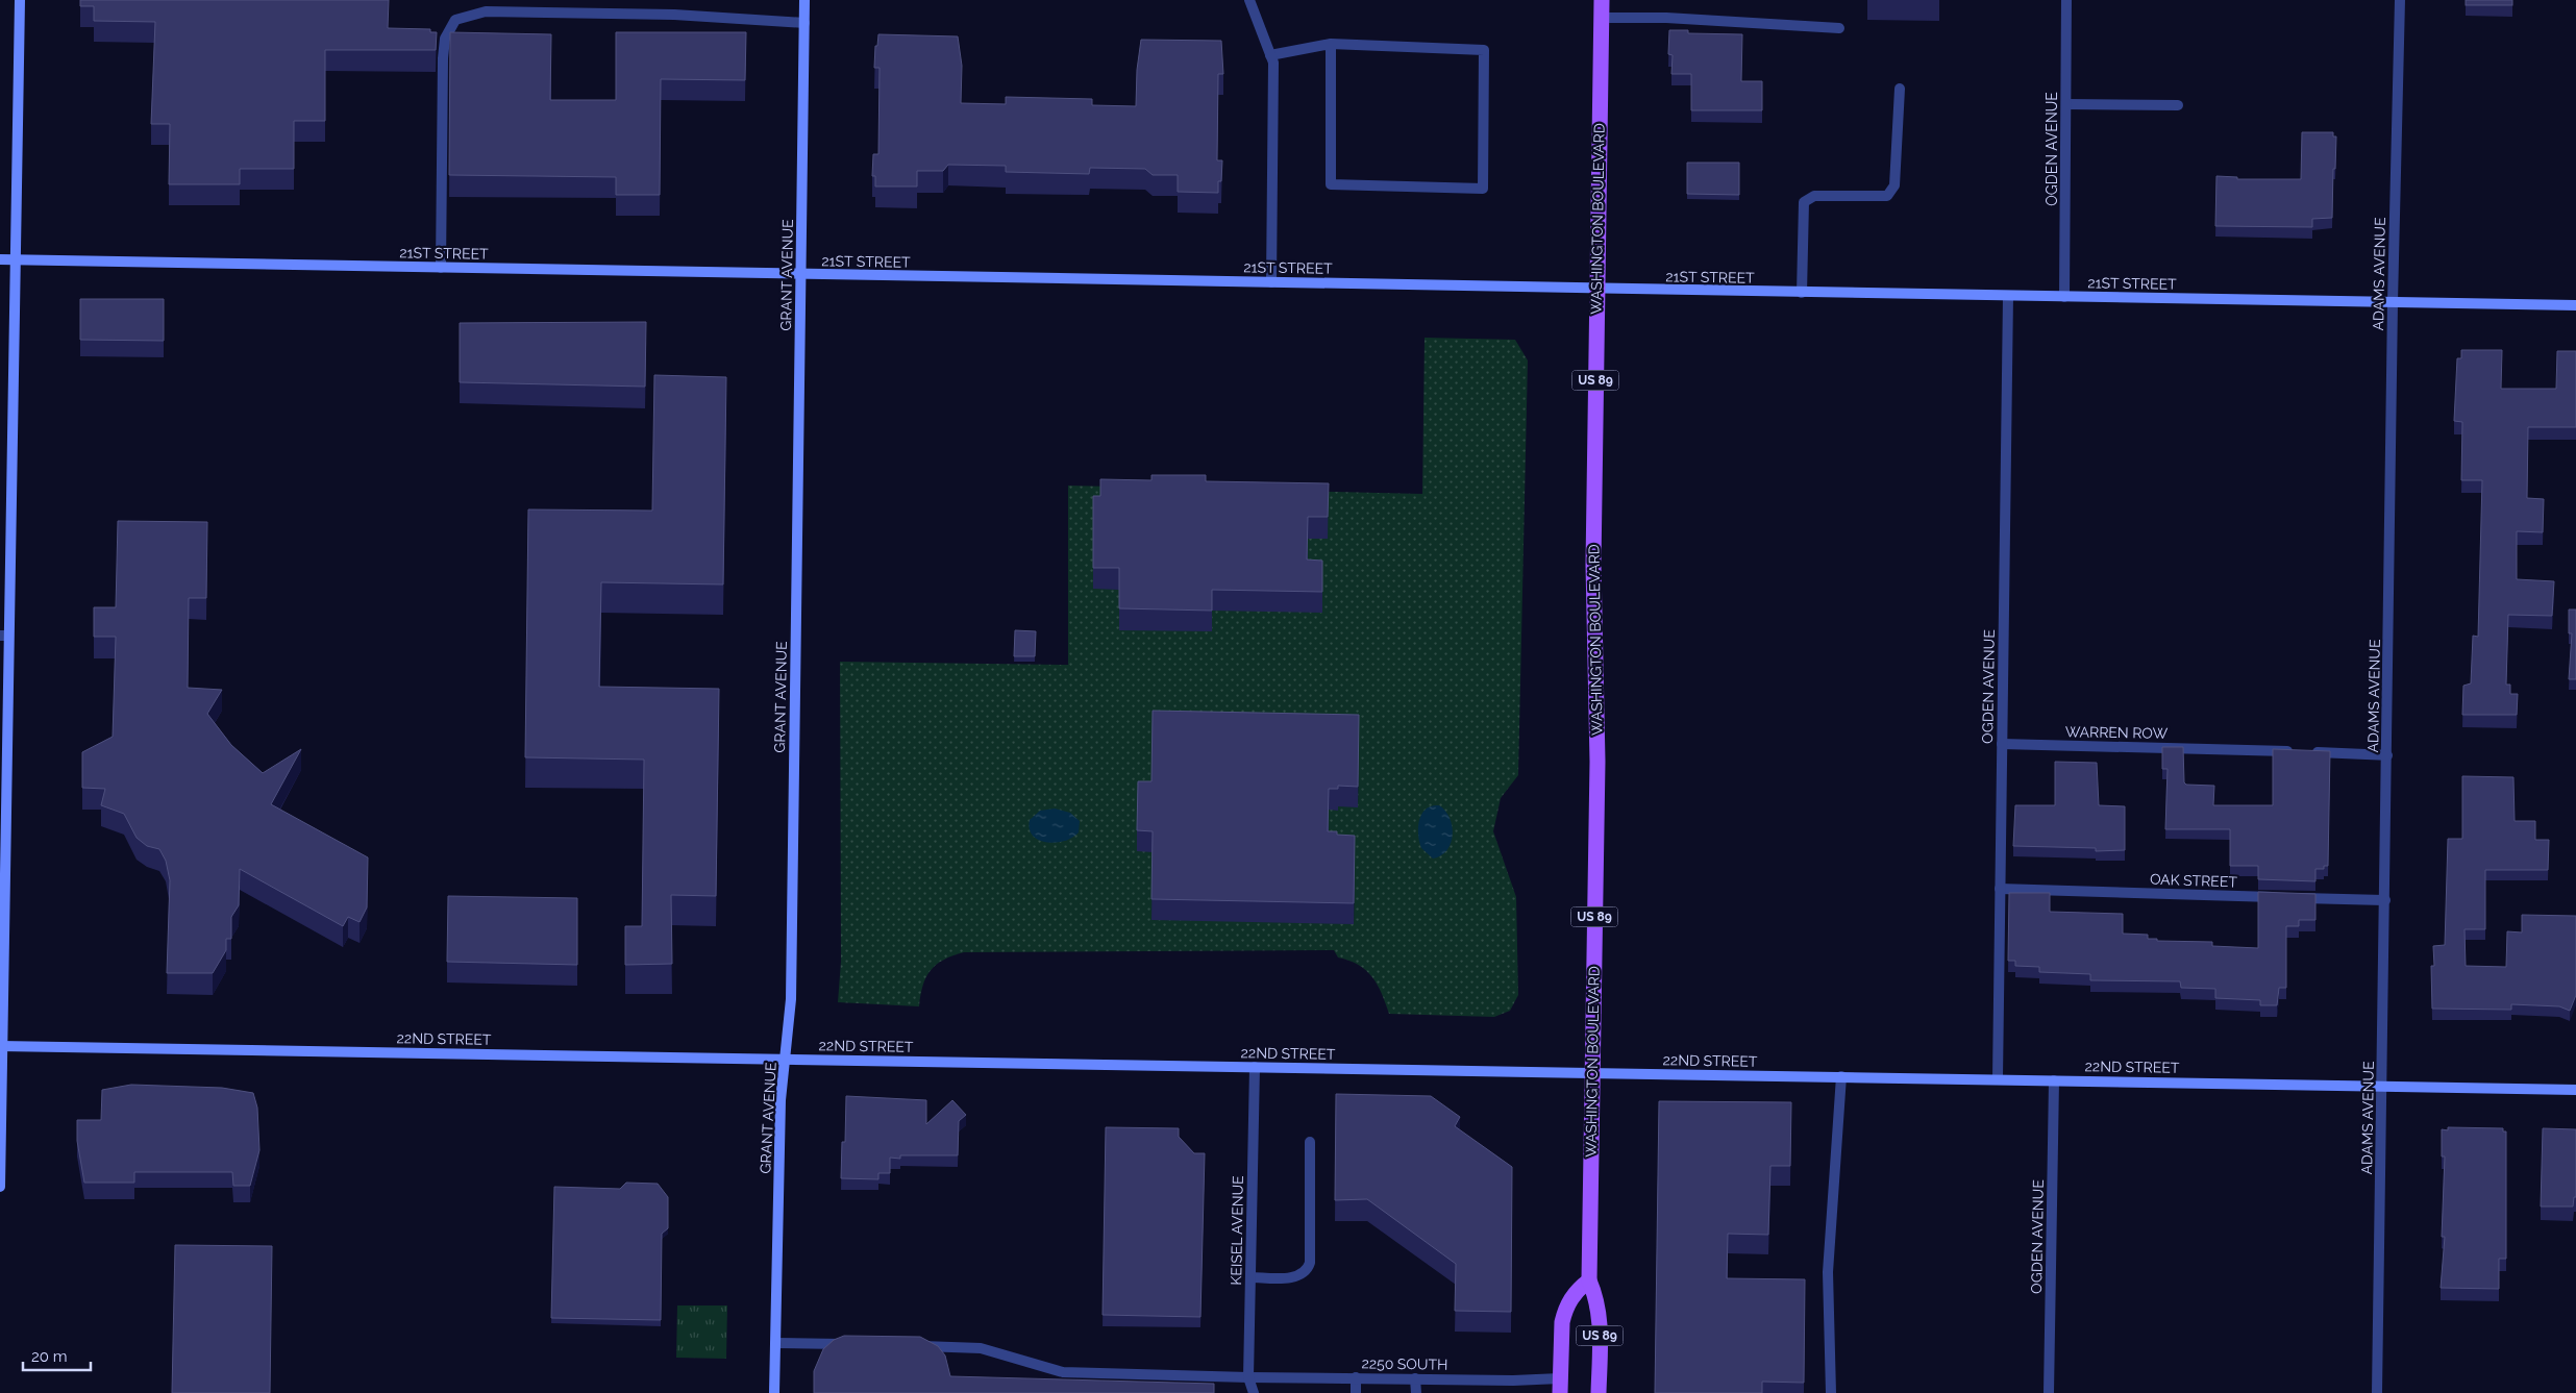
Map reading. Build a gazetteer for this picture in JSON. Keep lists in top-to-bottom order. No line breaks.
{"streets":{"main road":["WASHINGTON BOULEVARD","US 89"],"street":["OGDEN AVENUE","21ST STREET","ADAMS AVENUE","GRANT AVENUE","WARREN ROW","OAK STREET","22ND STREET","KEISEL AVENUE","2250 SOUTH"]},"crossings":[["OGDEN AVENUE","21ST STREET"],["OGDEN AVENUE","WARREN ROW"],["OGDEN AVENUE","OAK STREET"],["OGDEN AVENUE","22ND STREET"],["WASHINGTON BOULEVARD","21ST STREET"],["WASHINGTON BOULEVARD","US 89"],["WASHINGTON BOULEVARD","22ND STREET"],["21ST STREET","ADAMS AVENUE"],["21ST STREET","GRANT AVENUE"],["ADAMS AVENUE","WARREN ROW"],["ADAMS AVENUE","OAK STREET"],["ADAMS AVENUE","22ND STREET"],["GRANT AVENUE","22ND STREET"],["US 89","2250 SOUTH"],["22ND STREET","KEISEL AVENUE"],["KEISEL AVENUE","2250 SOUTH"]],"scale_bar":"20 m"}
